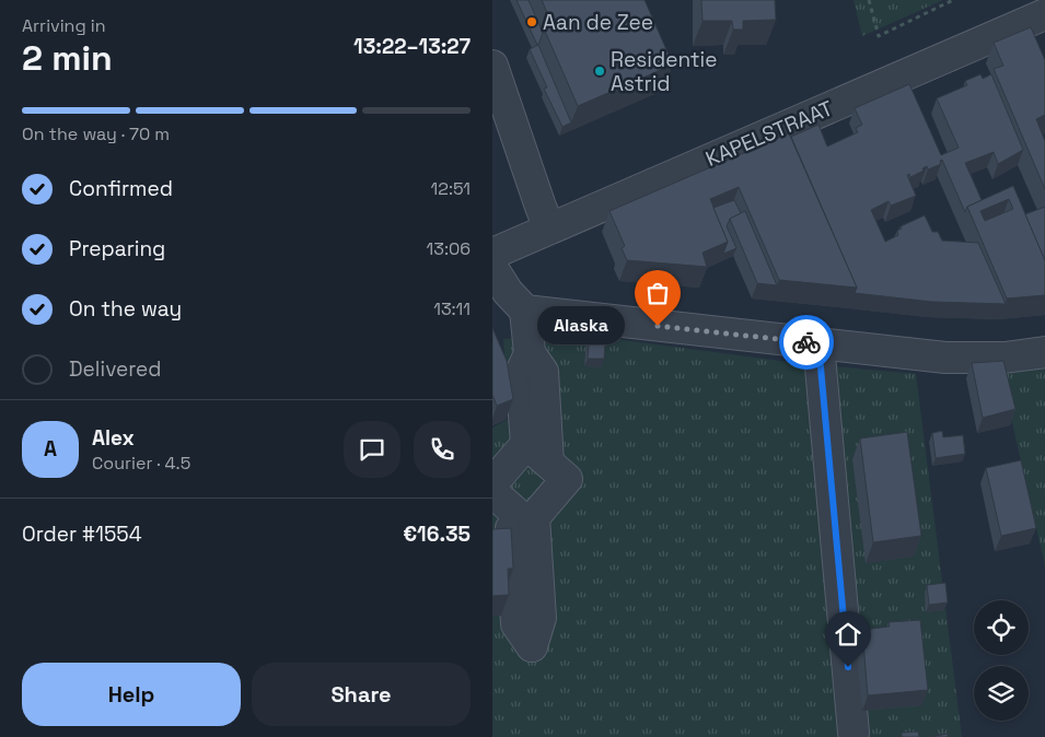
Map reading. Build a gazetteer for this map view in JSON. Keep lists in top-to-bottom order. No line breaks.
{"streets":{"street":["KAPELSTRAAT"]},"places":["Aan de Zee","Residentie Astrid","Alaska"],"page":{"heading":["2 min","Arriving in","13:22–13:27"],"panel":["Alex","Courier · 4.5","Order #1554","€16.35"],"bar":"On the way · 70 m","list":[["Confirmed","12:51"],["Preparing","13:06"],["On the way","13:11"],"Delivered"],"bubble":"Alaska","round":"A","buttons":["Help","Share"]}}
